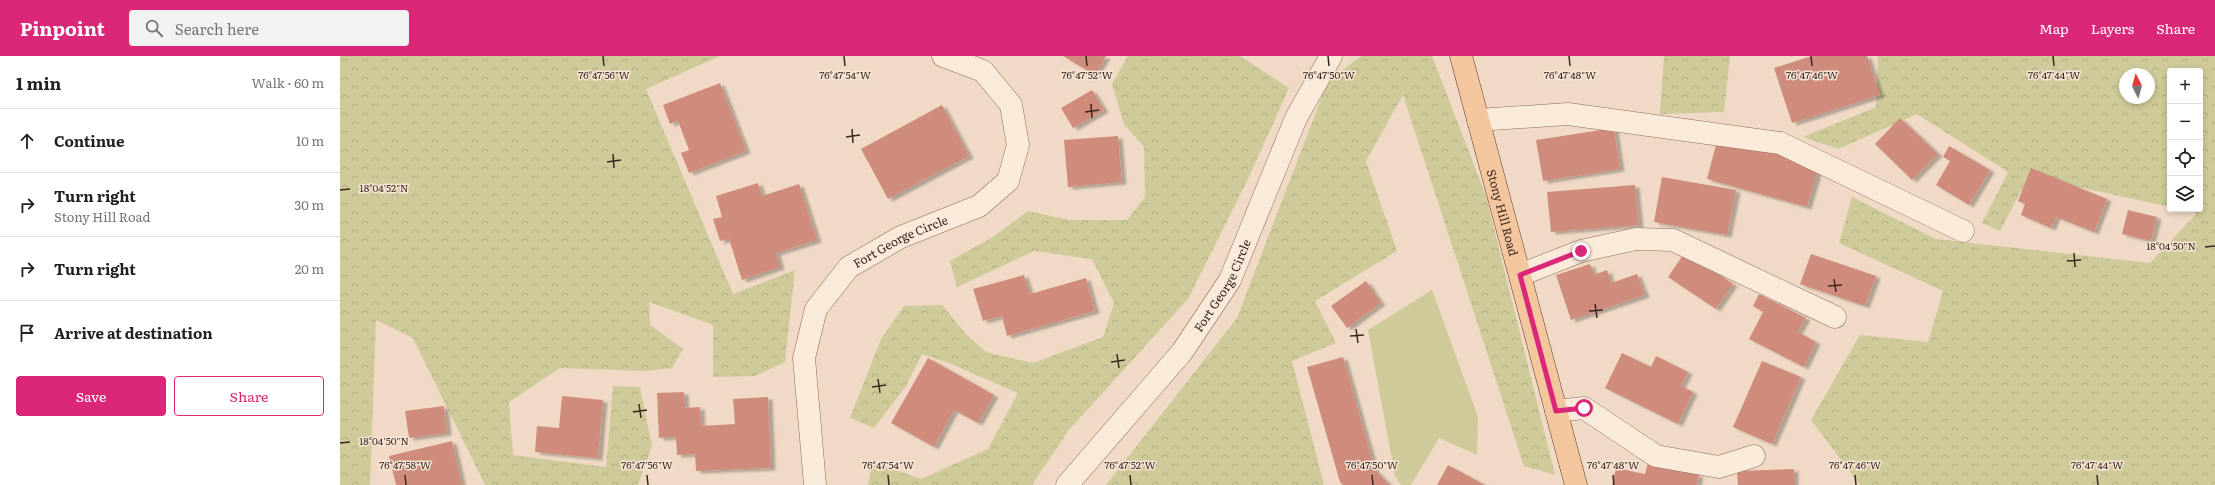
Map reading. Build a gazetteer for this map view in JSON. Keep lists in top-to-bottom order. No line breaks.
{"streets":{"main road":["Stony Hill Road"],"street":["Fort George Circle"]},"north":"top","page":{"header":"Pinpoint","search":"Search here","nav":["Map","Layers","Share"],"heading":["1 min","Walk · 60 m"],"map_buttons":["+","−"],"list":[["Continue","10 m"],["Turn right","Stony Hill Road","30 m"],["Turn right","20 m"],"Arrive at destination"],"buttons":["Save","Share"]},"coordinates":["76°47'56\"W","76°47'54\"W","76°47'52\"W","76°47'50\"W","76°47'48\"W","76°47'46\"W","76°47'44\"W","18°04'52\"N","18°04'50\"N","76°47'58\"W"]}
